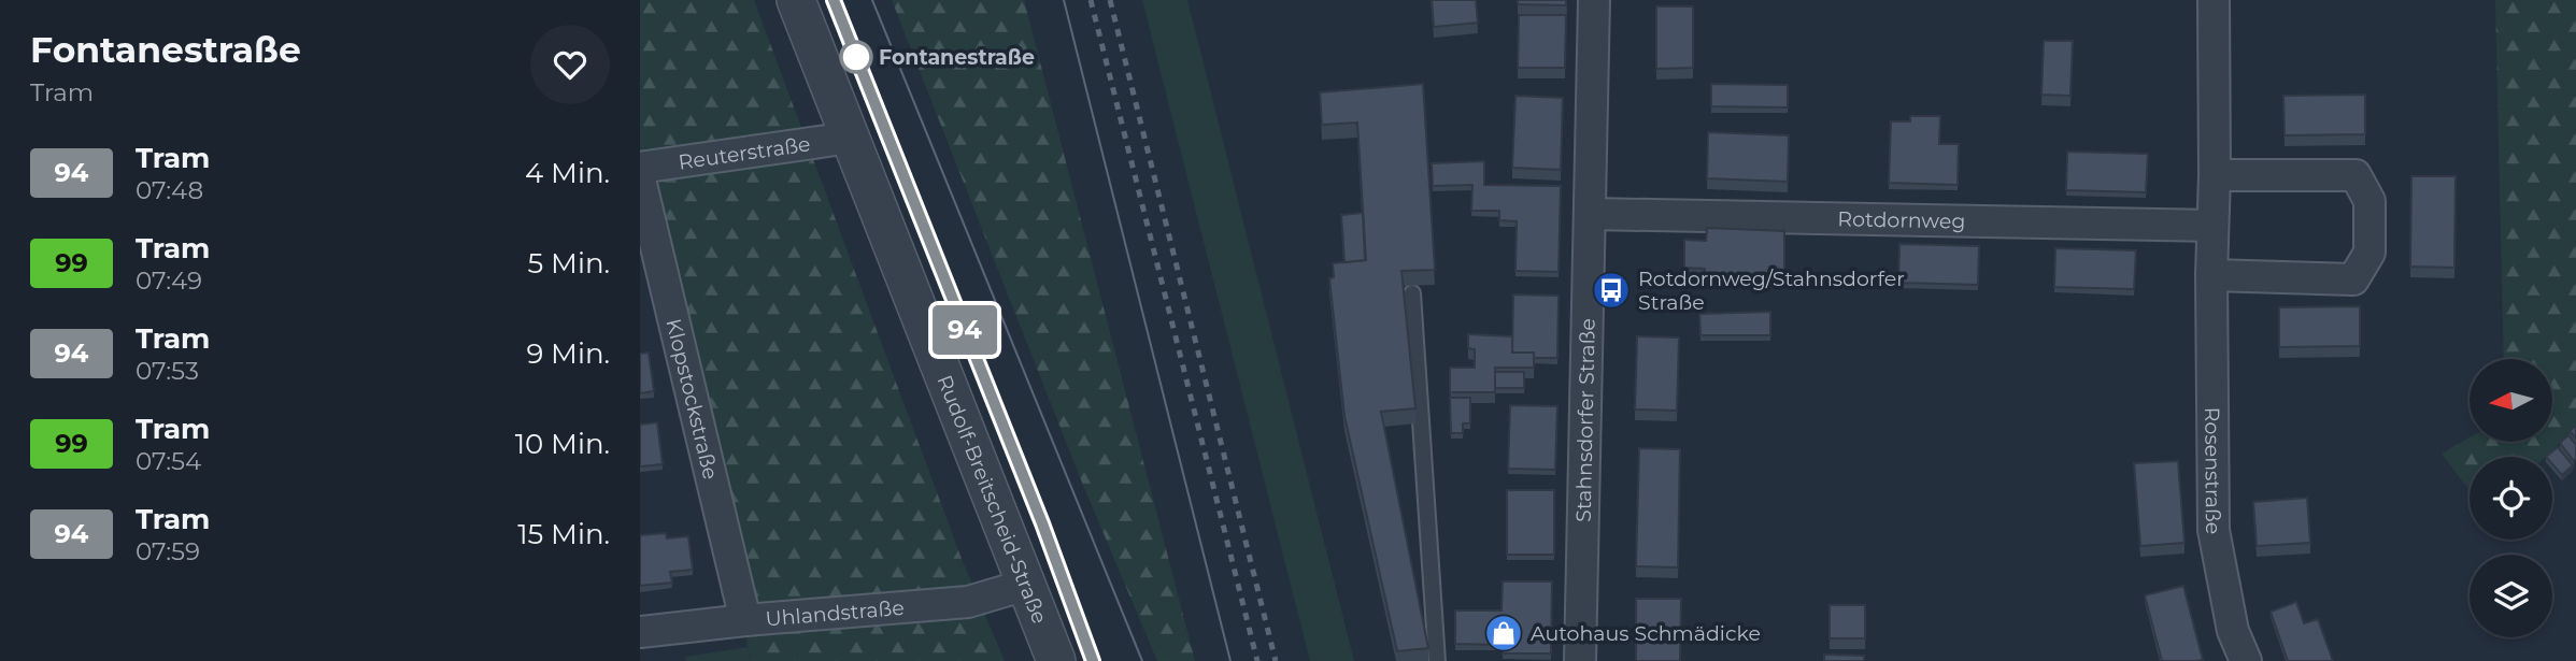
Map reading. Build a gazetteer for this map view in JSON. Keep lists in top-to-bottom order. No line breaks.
{"streets":{"street":["Reuterstraße","Rotdornweg","Klopstockstraße","Stahnsdorfer Straße","Rosenstraße","Rudolf-Breitscheid-Straße","Uhlandstraße"]},"crossings":[["Reuterstraße","Rudolf-Breitscheid-Straße"],["Rotdornweg","Stahnsdorfer Straße"],["Rotdornweg","Rosenstraße"],["Klopstockstraße","Uhlandstraße"],["Rudolf-Breitscheid-Straße","Uhlandstraße"]],"places":{"other":["Fontanestraße"],"bus stop":["Rotdornweg/Stahnsdorfer Straße"],"shop":["Autohaus Schmädicke"]},"lines":["tram line 94"],"north":"left","page":{"heading":["Fontanestraße","Tram"],"on_map":"94","list":[{"mark":"94","name":"Tram","note":"07:48","value":"4 Min."},{"mark":"99","name":"Tram","note":"07:49","value":"5 Min."},{"mark":"94","name":"Tram","note":"07:53","value":"9 Min."},{"mark":"99","name":"Tram","note":"07:54","value":"10 Min."},{"mark":"94","name":"Tram","note":"07:59","value":"15 Min."}]}}
